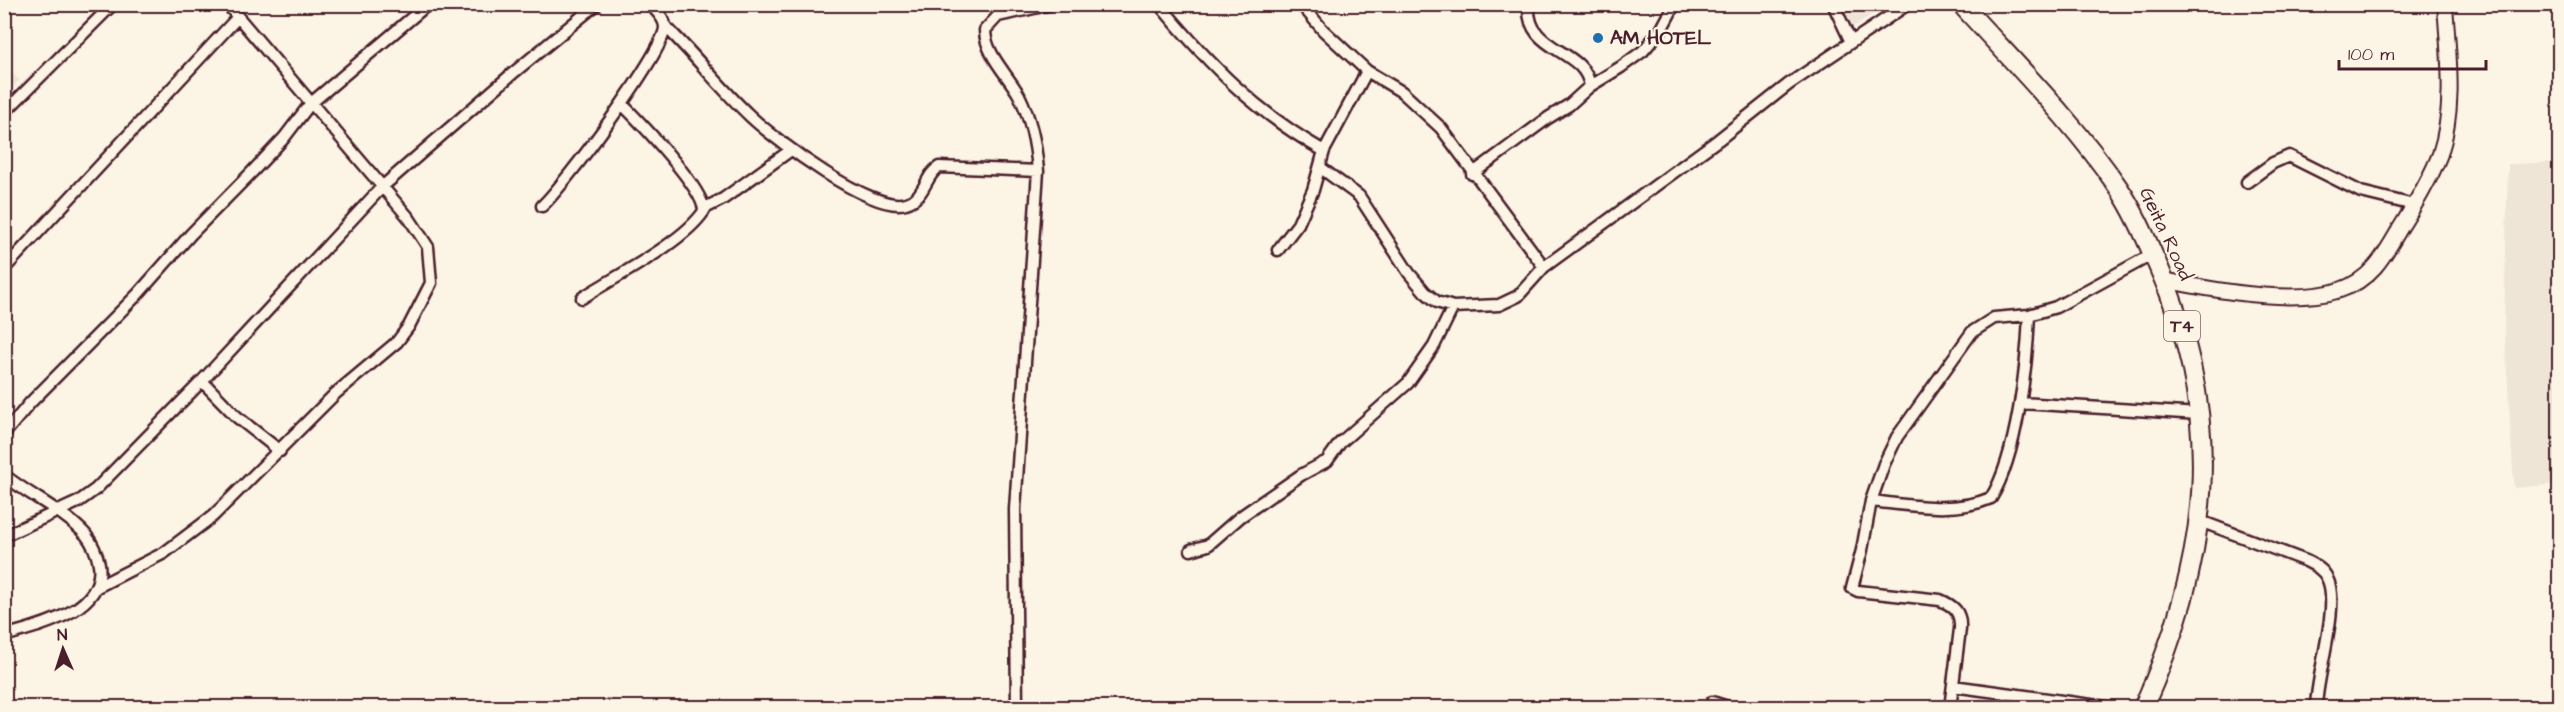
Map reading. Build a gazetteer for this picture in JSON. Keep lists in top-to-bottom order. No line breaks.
{"streets":{"highway":["Geita Road","T4"]},"places":["AM HOTEL"],"scale_bar":"100 m","north":"top"}
